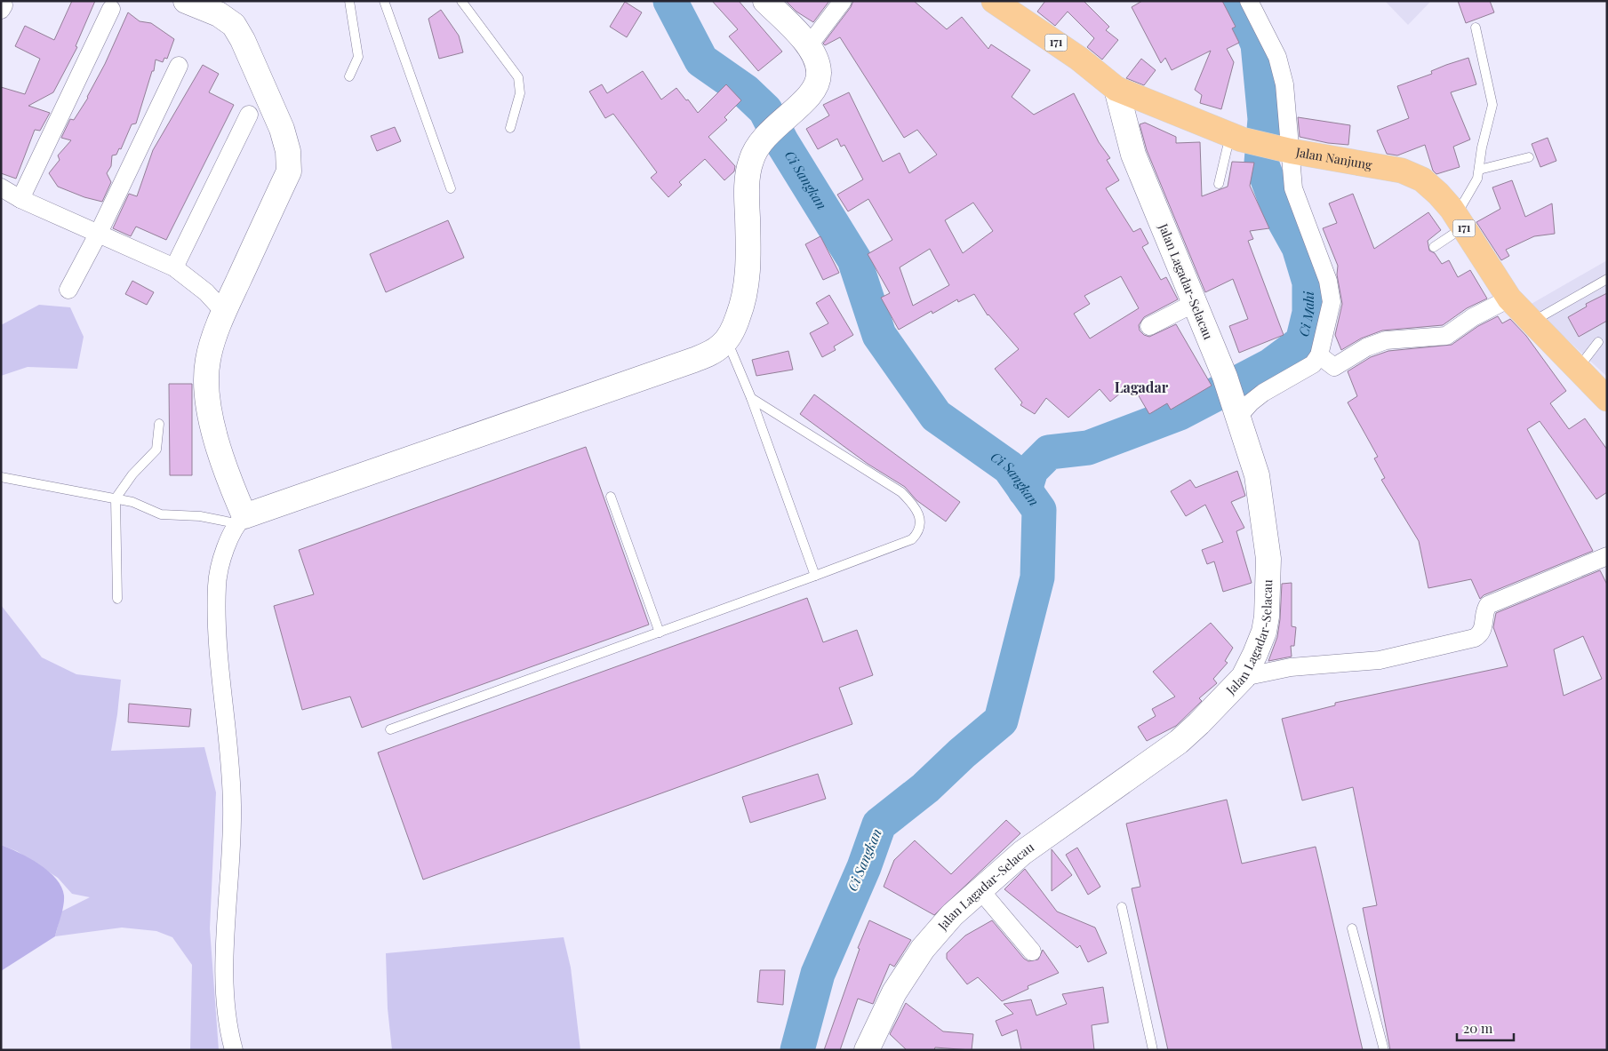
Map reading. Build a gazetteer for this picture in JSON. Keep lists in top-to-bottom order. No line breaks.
{"streets":{"main road":["171","Jalan Nanjung"],"street":["Jalan Lagadar-Selacau"]},"crossings":[["Jalan Nanjung","Jalan Lagadar-Selacau"]],"districts":["Lagadar"],"water":["Ci Sangkan","Ci Mahi"],"scale_bar":"20 m"}
